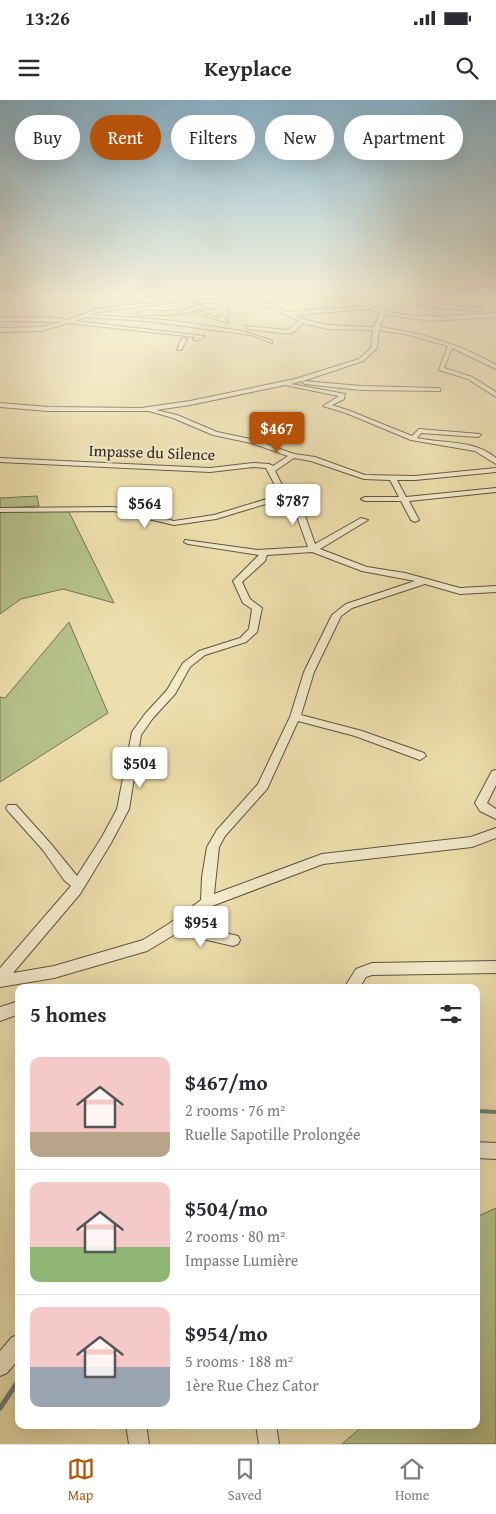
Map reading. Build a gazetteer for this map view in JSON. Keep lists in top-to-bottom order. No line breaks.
{"streets":{"street":["Impasse du Silence"]},"page":{"status":"13:26","header":"Keyplace","chip":["Buy","Rent","Filters","New","Apartment"],"price":["$467","$787","$564","$504","$954"],"heading":"5 homes","list":[{"name":"$467/mo","note":"2 rooms · 76 m² · Ruelle Sapotille Prolongée"},{"name":"$504/mo","note":"2 rooms · 80 m² · Impasse Lumière"},{"name":"$954/mo","note":"5 rooms · 188 m² · 1ère Rue Chez Cator"}],"tabs":["Map","Saved","Home"]}}
